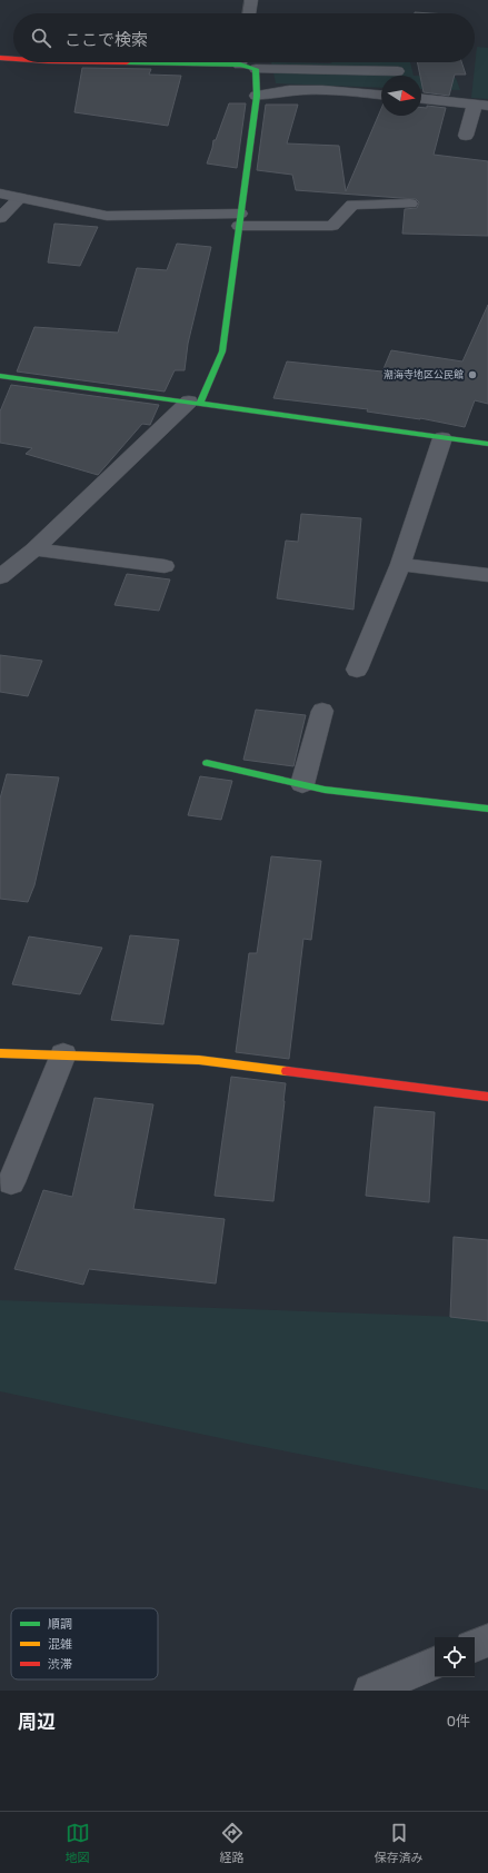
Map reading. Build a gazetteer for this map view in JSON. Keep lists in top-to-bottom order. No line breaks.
{"places":["潮海寺地区公民館"],"legend":["順調","混雑","渋滞"],"north":"right","page":{"search":"ここで検索","heading":["周辺","0件"],"nav":["地図","経路","保存済み"]}}
